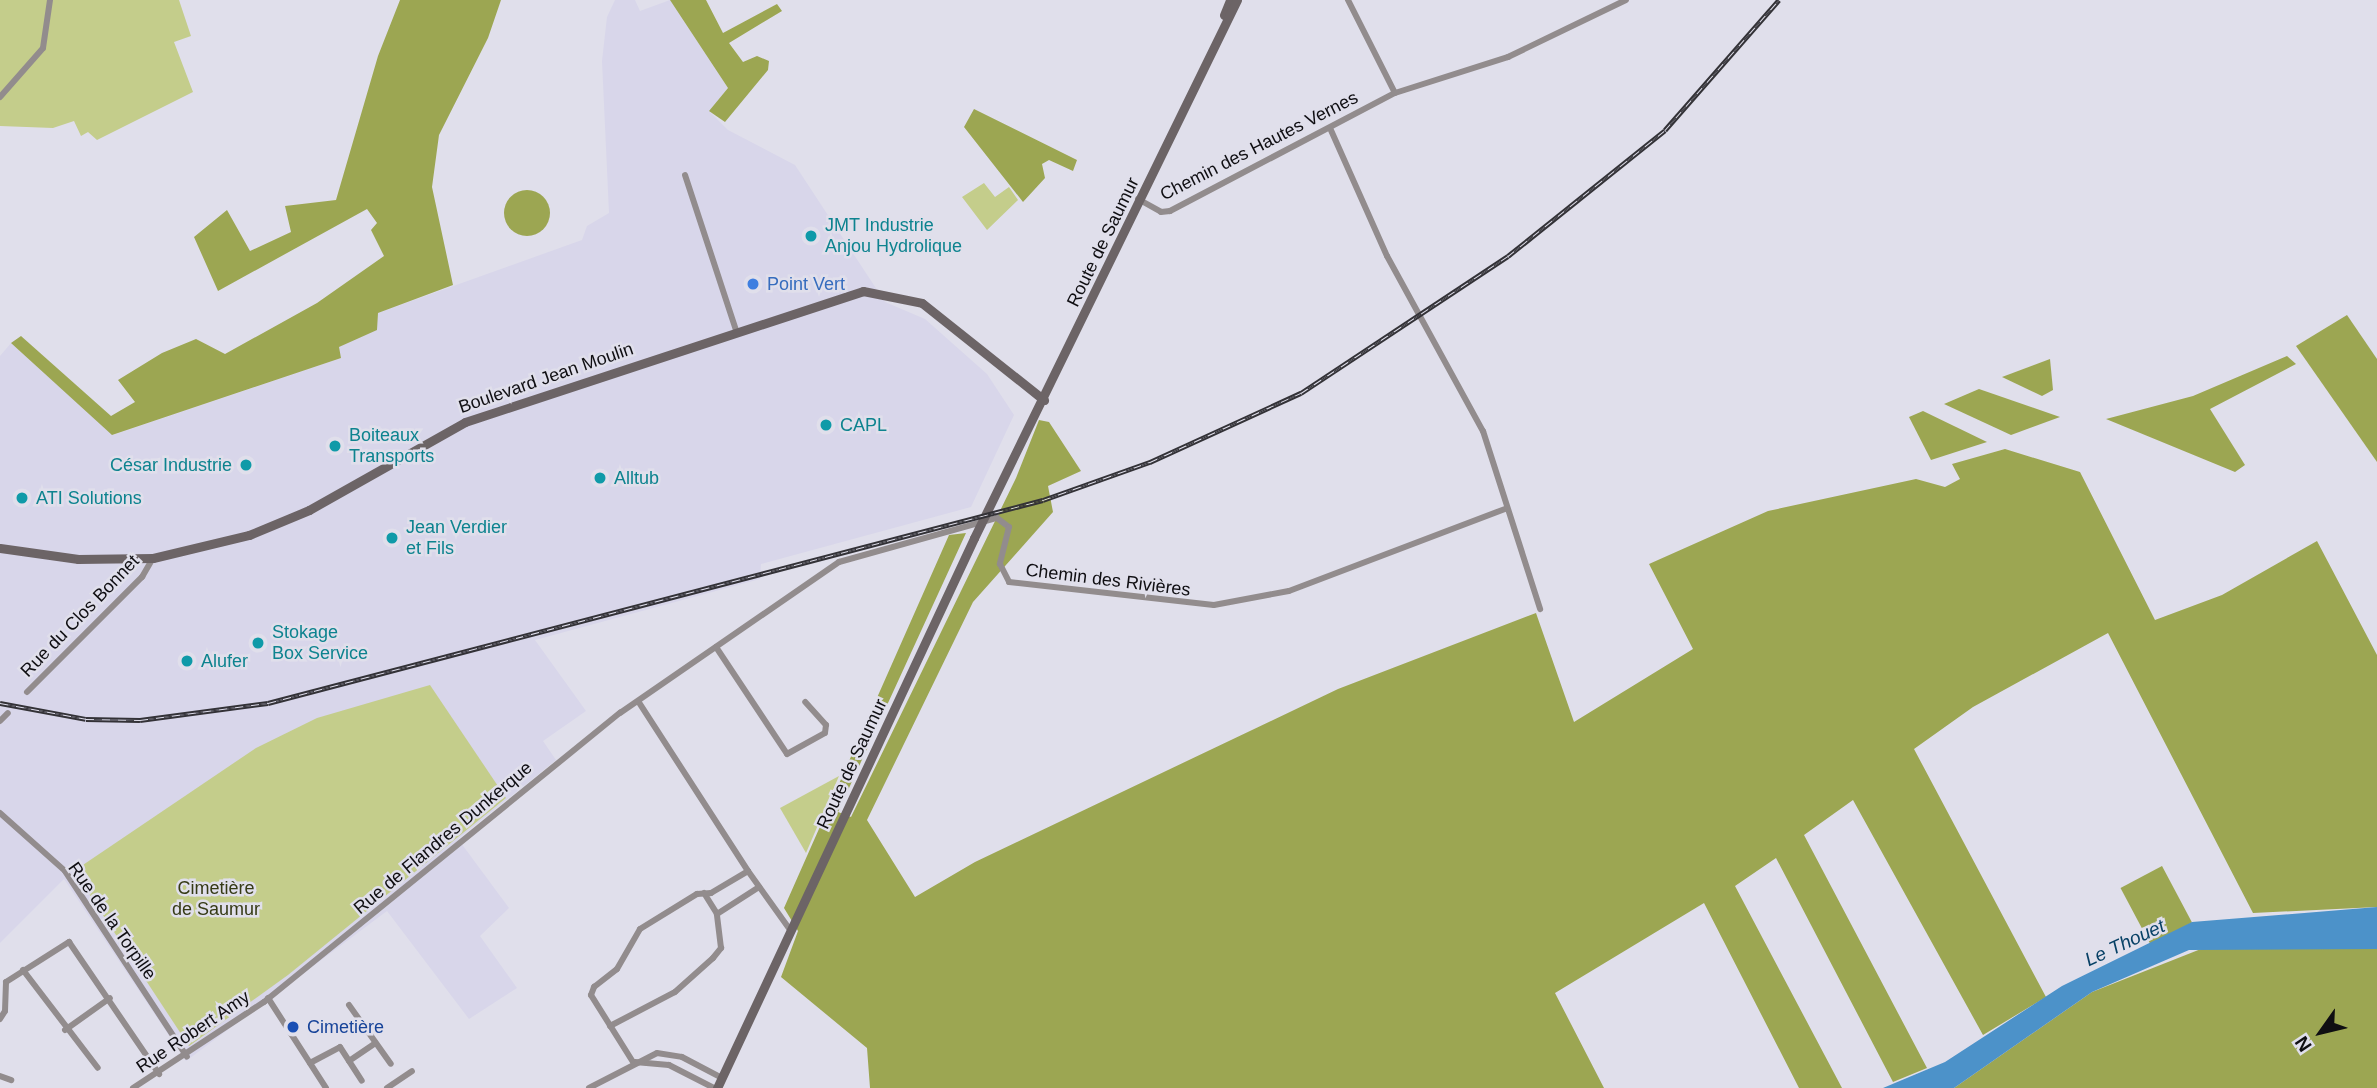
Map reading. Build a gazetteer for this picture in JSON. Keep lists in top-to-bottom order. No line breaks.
{"streets":{"main road":["Route de Saumur","Boulevard Jean Moulin"],"street":["Chemin des Hautes Vernes","Chemin des Rivières","Rue du Clos Bonnet","Rue de Flandres Dunkerque","Rue de la Torpille","Rue Robert Amy"]},"crossings":[["Chemin des Hautes Vernes","Route de Saumur"],["Route de Saumur","Boulevard Jean Moulin"],["Boulevard Jean Moulin","Rue du Clos Bonnet"],["Chemin des Rivières","Rue de Flandres Dunkerque"],["Rue de Flandres Dunkerque","Rue Robert Amy"],["Rue de la Torpille","Rue Robert Amy"]],"water":["Le Thouet"],"parks":["Cimetière de Saumur"],"places":["JMT Industrie Anjou Hydrolique","Point Vert","CAPL","Boiteaux Transports","César Industrie","Alltub","ATI Solutions","Jean Verdier et Fils","Stokage Box Service","Alufer","Cimetière"],"north":"bottom left"}
